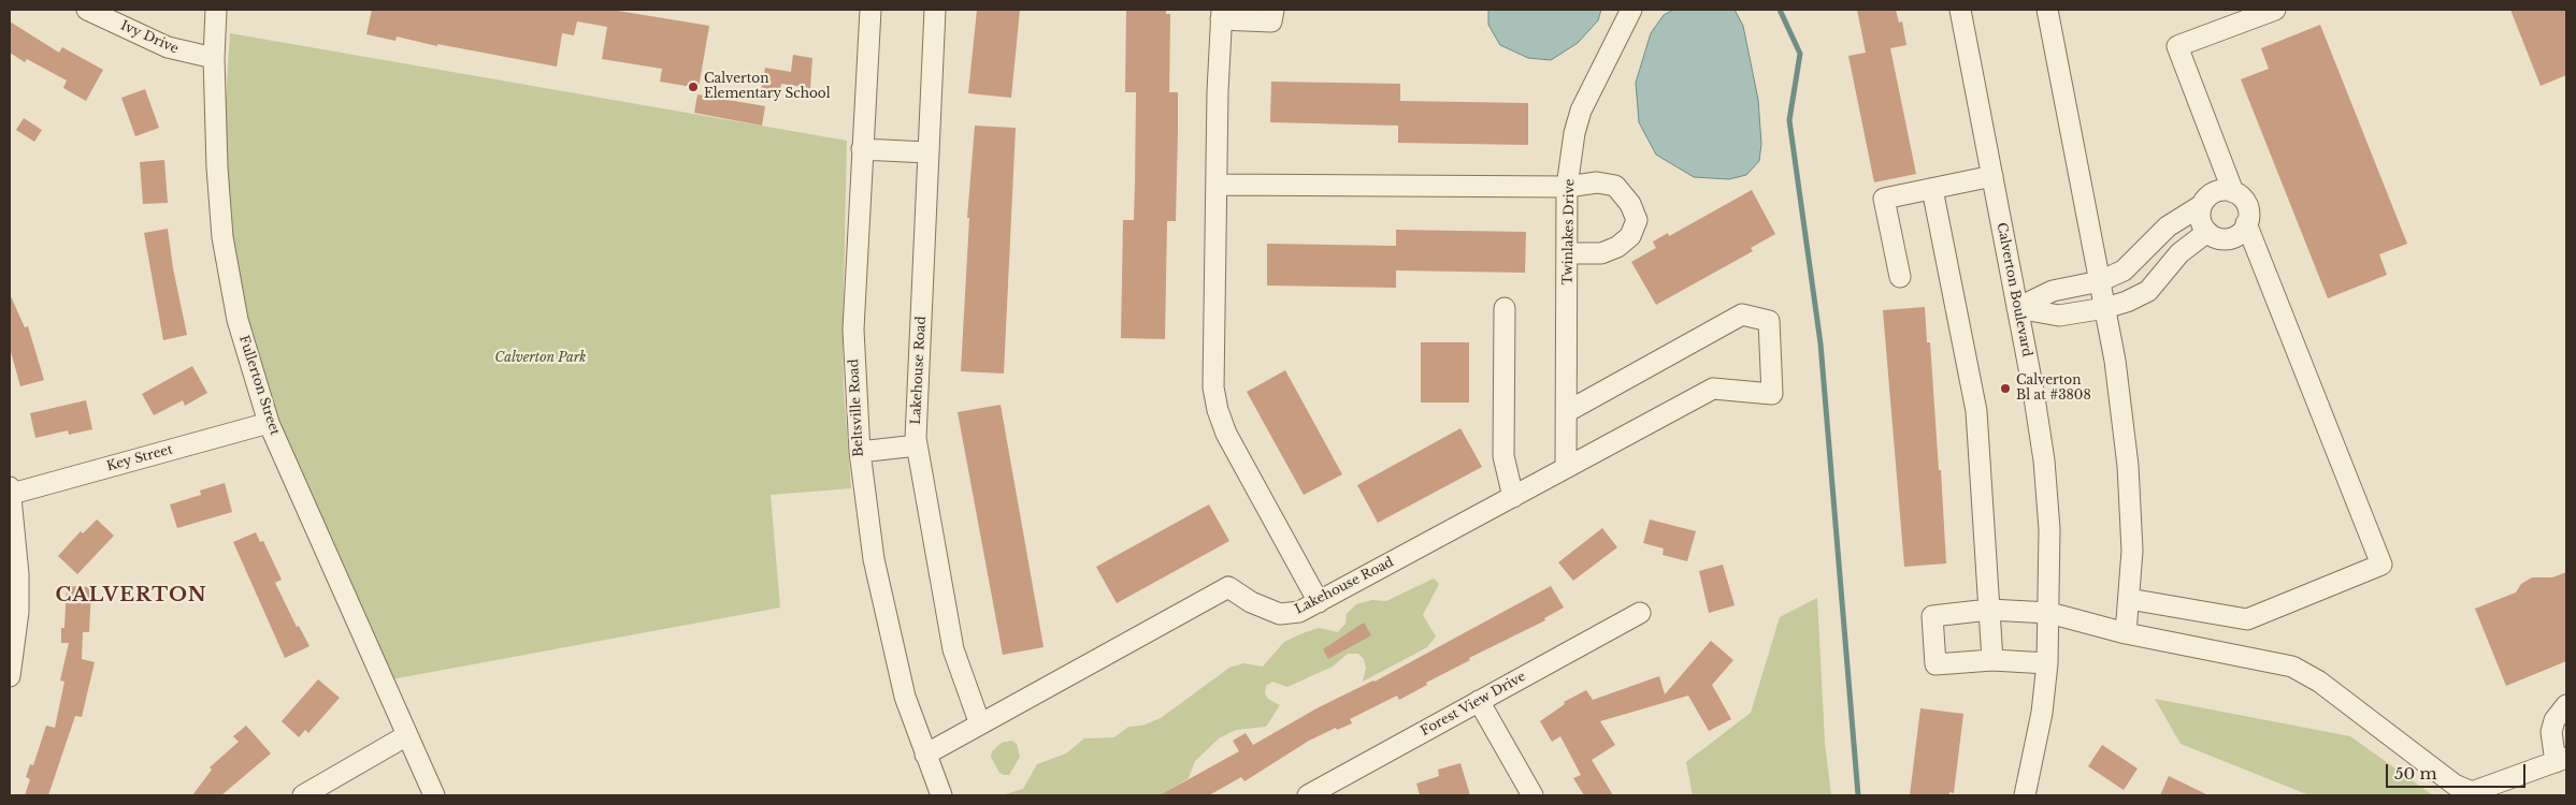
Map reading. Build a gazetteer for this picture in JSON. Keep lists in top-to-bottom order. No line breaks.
{"streets":{"street":["Ivy Drive","Twinlakes Drive","Calverton Boulevard","Lakehouse Road","Fullerton Street","Beltsville Road","Key Street","Forest View Drive"]},"crossings":[["Ivy Drive","Fullerton Street"],["Twinlakes Drive","Lakehouse Road"],["Lakehouse Road","Beltsville Road"],["Fullerton Street","Key Street"]],"districts":["CALVERTON"],"parks":["Calverton Park"],"places":["Calverton Elementary School","Calverton Bl at #3808"],"scale_bar":"50 m"}
